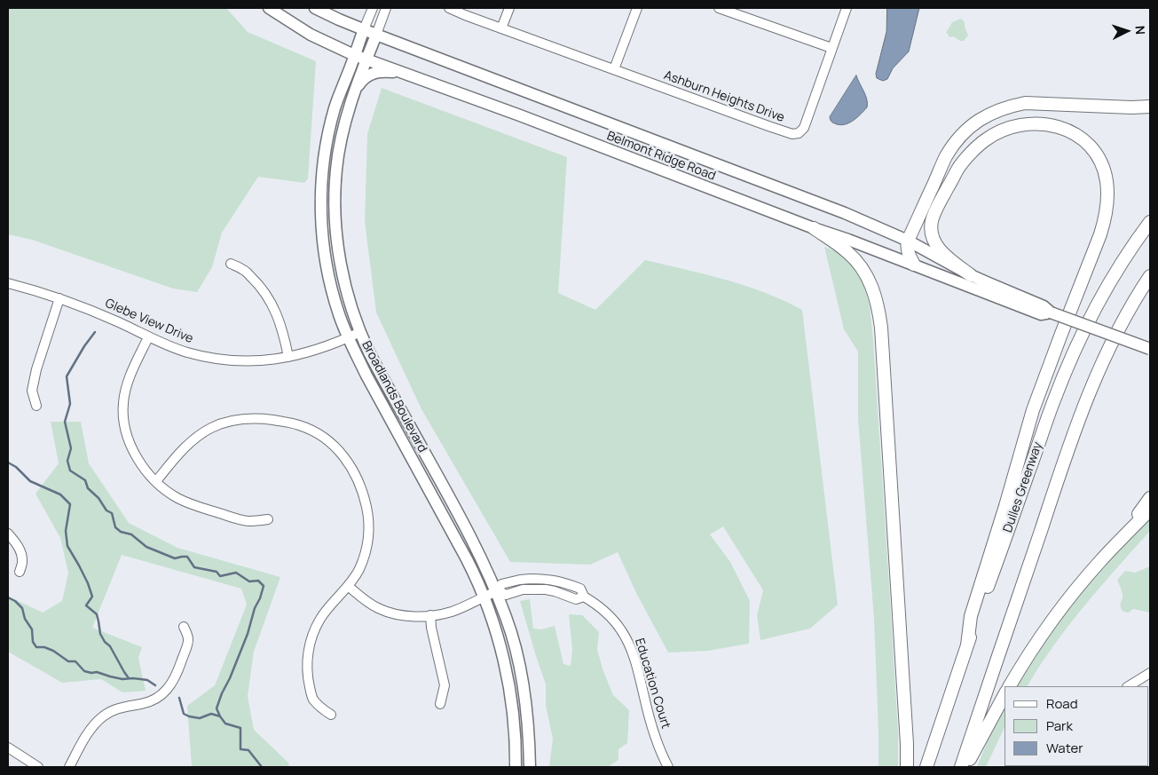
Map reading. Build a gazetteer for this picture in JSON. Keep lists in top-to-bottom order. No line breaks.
{"streets":{"highway":["Dulles Greenway"],"main road":["Belmont Ridge Road","Broadlands Boulevard"],"street":["Ashburn Heights Drive","Glebe View Drive","Education Court"]},"crossings":[["Belmont Ridge Road","Broadlands Boulevard"],["Glebe View Drive","Broadlands Boulevard"],["Broadlands Boulevard","Education Court"]],"legend":["Road","Park","Water"],"north":"right"}
